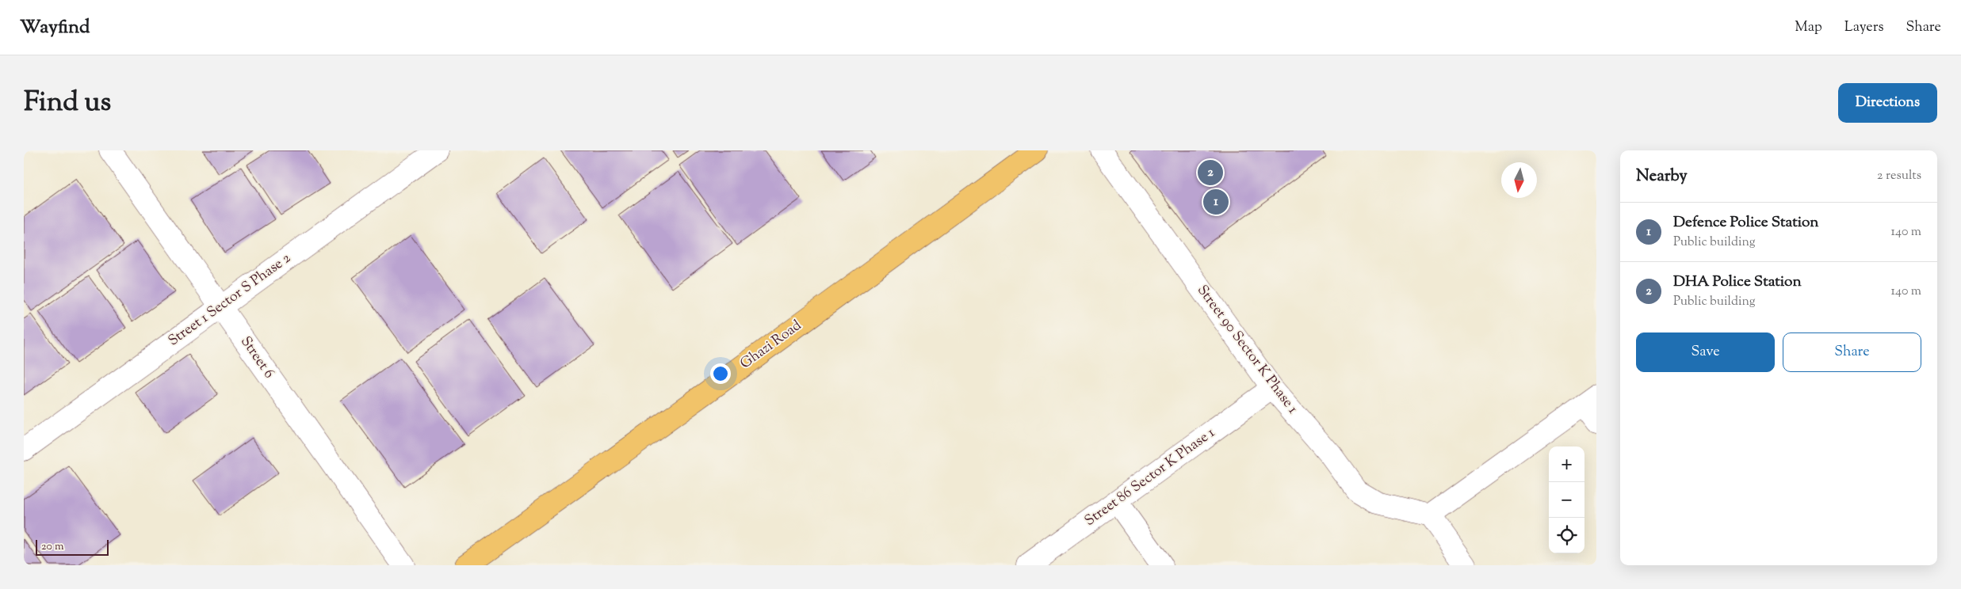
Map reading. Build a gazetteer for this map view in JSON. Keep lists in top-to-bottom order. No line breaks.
{"streets":{"main road":["Ghazi Road"],"street":["Street 1 Sector S Phase 2","Street 90 Sector K Phase 1","Street 6","Street 86 Sector K Phase 1"]},"crossings":[["Street 1 Sector S Phase 2","Street 6"],["Street 90 Sector K Phase 1","Street 86 Sector K Phase 1"]],"scale_bar":"20 m","north":"bottom","page":{"header":"Wayfind","nav":["Map","Layers","Share"],"title":"Find us","buttons":["Directions",["Save","Share"]],"heading":["Nearby","2 results"],"pins":["2","1"],"list":[{"mark":"1","name":"Defence Police Station","note":"Public building","value":"140 m"},{"mark":"2","name":"DHA Police Station","note":"Public building","value":"140 m"}],"map_buttons":["+","−"],"scale":"20 m"}}
